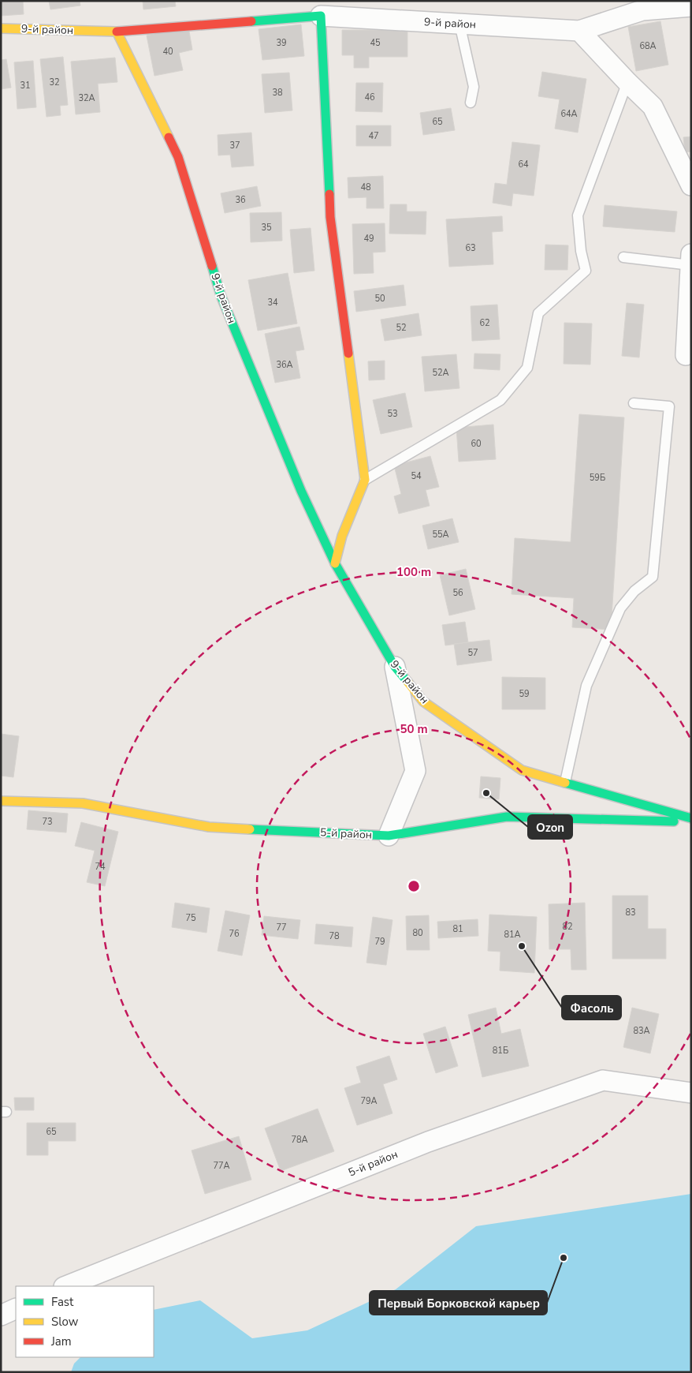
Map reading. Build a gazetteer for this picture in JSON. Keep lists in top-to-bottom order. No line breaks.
{"streets":{"street":["9-й район","5-й район"]},"places":["Ozon","Фасоль","Первый Борковской карьер"],"house_numbers":["39","45","68А","40","32","31","38","46","32А","64А","65","47","37","64","48","36","35","49","63","50","34","62","52","36А","52А","53","60","54","59Б","55А","56","57","59","73","74","83","75","82","77","81","80","76","81А","78","79","83А","81Б","79А","65","78А","77А"],"legend":["Fast","Slow","Jam"],"rings":["100 m","50 m"]}
